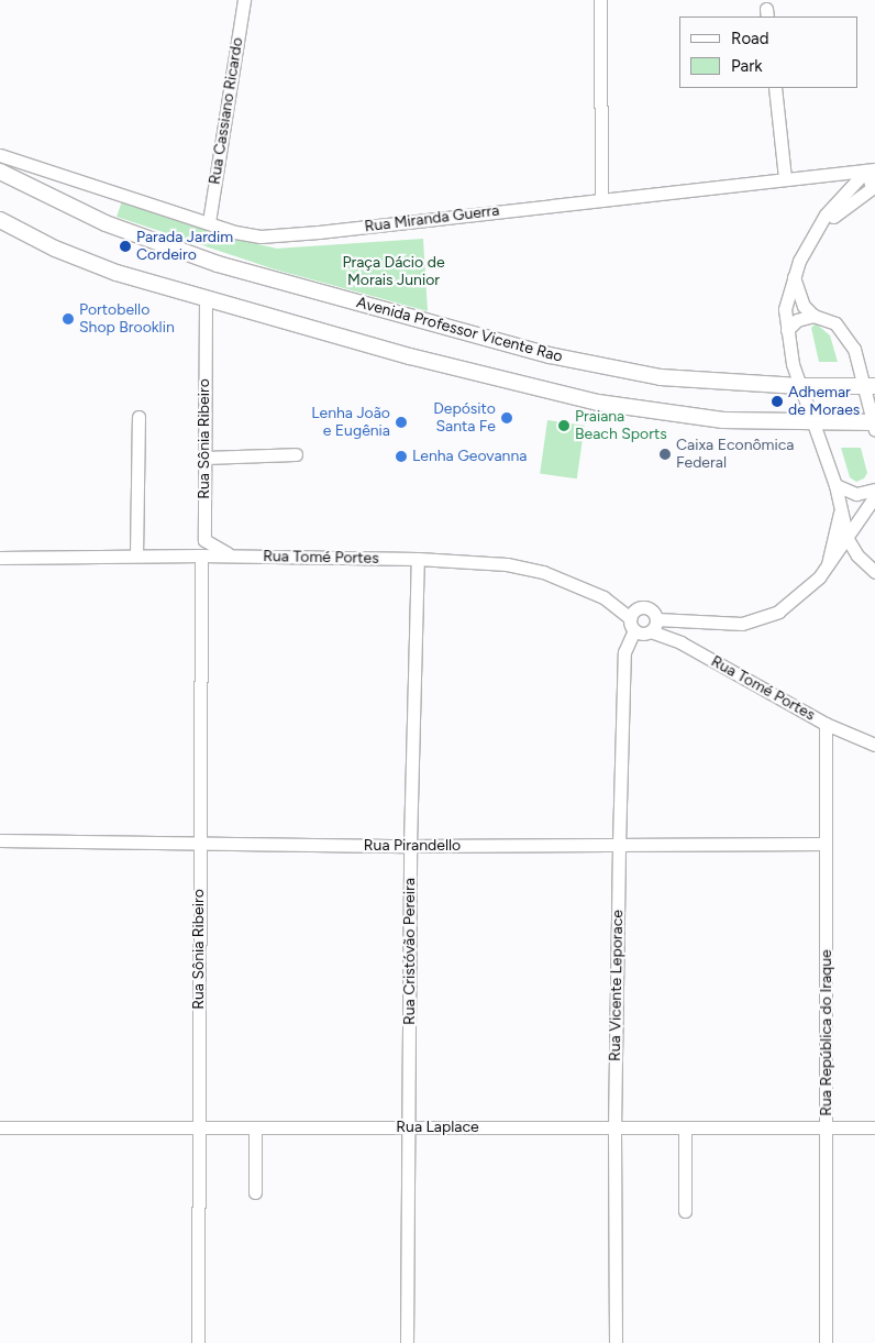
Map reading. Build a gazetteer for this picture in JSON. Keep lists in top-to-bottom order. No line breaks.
{"streets":{"main road":["Avenida Professor Vicente Rao"],"street":["Rua Cassiano Ricardo","Rua Miranda Guerra","Rua Sônia Ribeiro","Rua Tomé Portes","Rua Pirandello","Rua Cristóvão Pereira","Rua Vicente Leporace","Rua República do Iraque","Rua Laplace"]},"crossings":[["Rua Cassiano Ricardo","Rua Miranda Guerra"],["Rua Sônia Ribeiro","Rua Tomé Portes"],["Rua Sônia Ribeiro","Rua Pirandello"],["Rua Sônia Ribeiro","Rua Laplace"],["Rua Tomé Portes","Rua Cristóvão Pereira"],["Rua Tomé Portes","Rua Vicente Leporace"],["Rua Tomé Portes","Rua República do Iraque"],["Rua Pirandello","Rua Cristóvão Pereira"],["Rua Pirandello","Rua Vicente Leporace"],["Rua Pirandello","Rua República do Iraque"],["Rua Cristóvão Pereira","Rua Laplace"],["Rua Vicente Leporace","Rua Laplace"],["Rua República do Iraque","Rua Laplace"]],"parks":["Praça Dácio de Morais Junior"],"places":["Parada Jardim Cordeiro","Portobello Shop Brooklin","Adhemar de Moraes","Depósito Santa Fe","Lenha João e Eugênia","Praiana Beach Sports","Caixa Econômica Federal","Lenha Geovanna"],"legend":["Road","Park"]}
